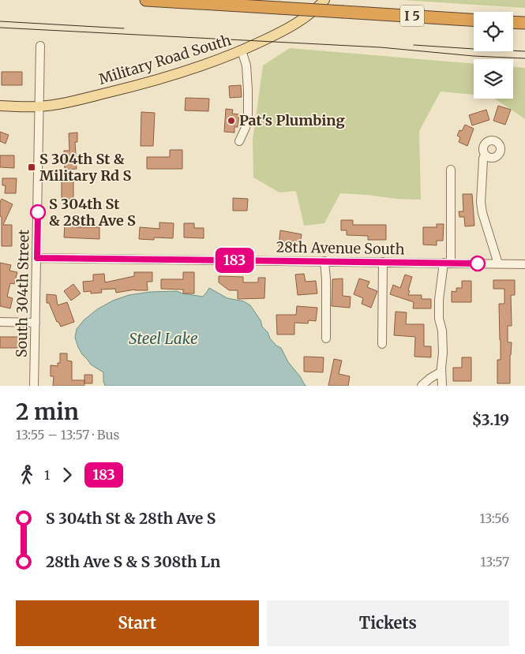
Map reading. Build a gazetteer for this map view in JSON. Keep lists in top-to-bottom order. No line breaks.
{"streets":{"highway":["I 5"],"main road":["Military Road South"],"street":["28th Avenue South","South 304th Street"]},"crossings":[["Military Road South","South 304th Street"],["28th Avenue South","South 304th Street"]],"water":["Steel Lake"],"places":{"other":["Pat's Plumbing","S 304th St & 28th Ave S"],"transit":["S 304th St & Military Rd S"]},"lines":["bus line 183"],"page":{"on_map":"183","heading":["2 min","13:55 – 13:57 · Bus","$3.19"],"legs":["1","183"],"list":[{"name":"S 304th St & 28th Ave S","value":"13:56"},{"name":"28th Ave S & S 308th Ln","value":"13:57"}],"buttons":["Start","Tickets"]}}
